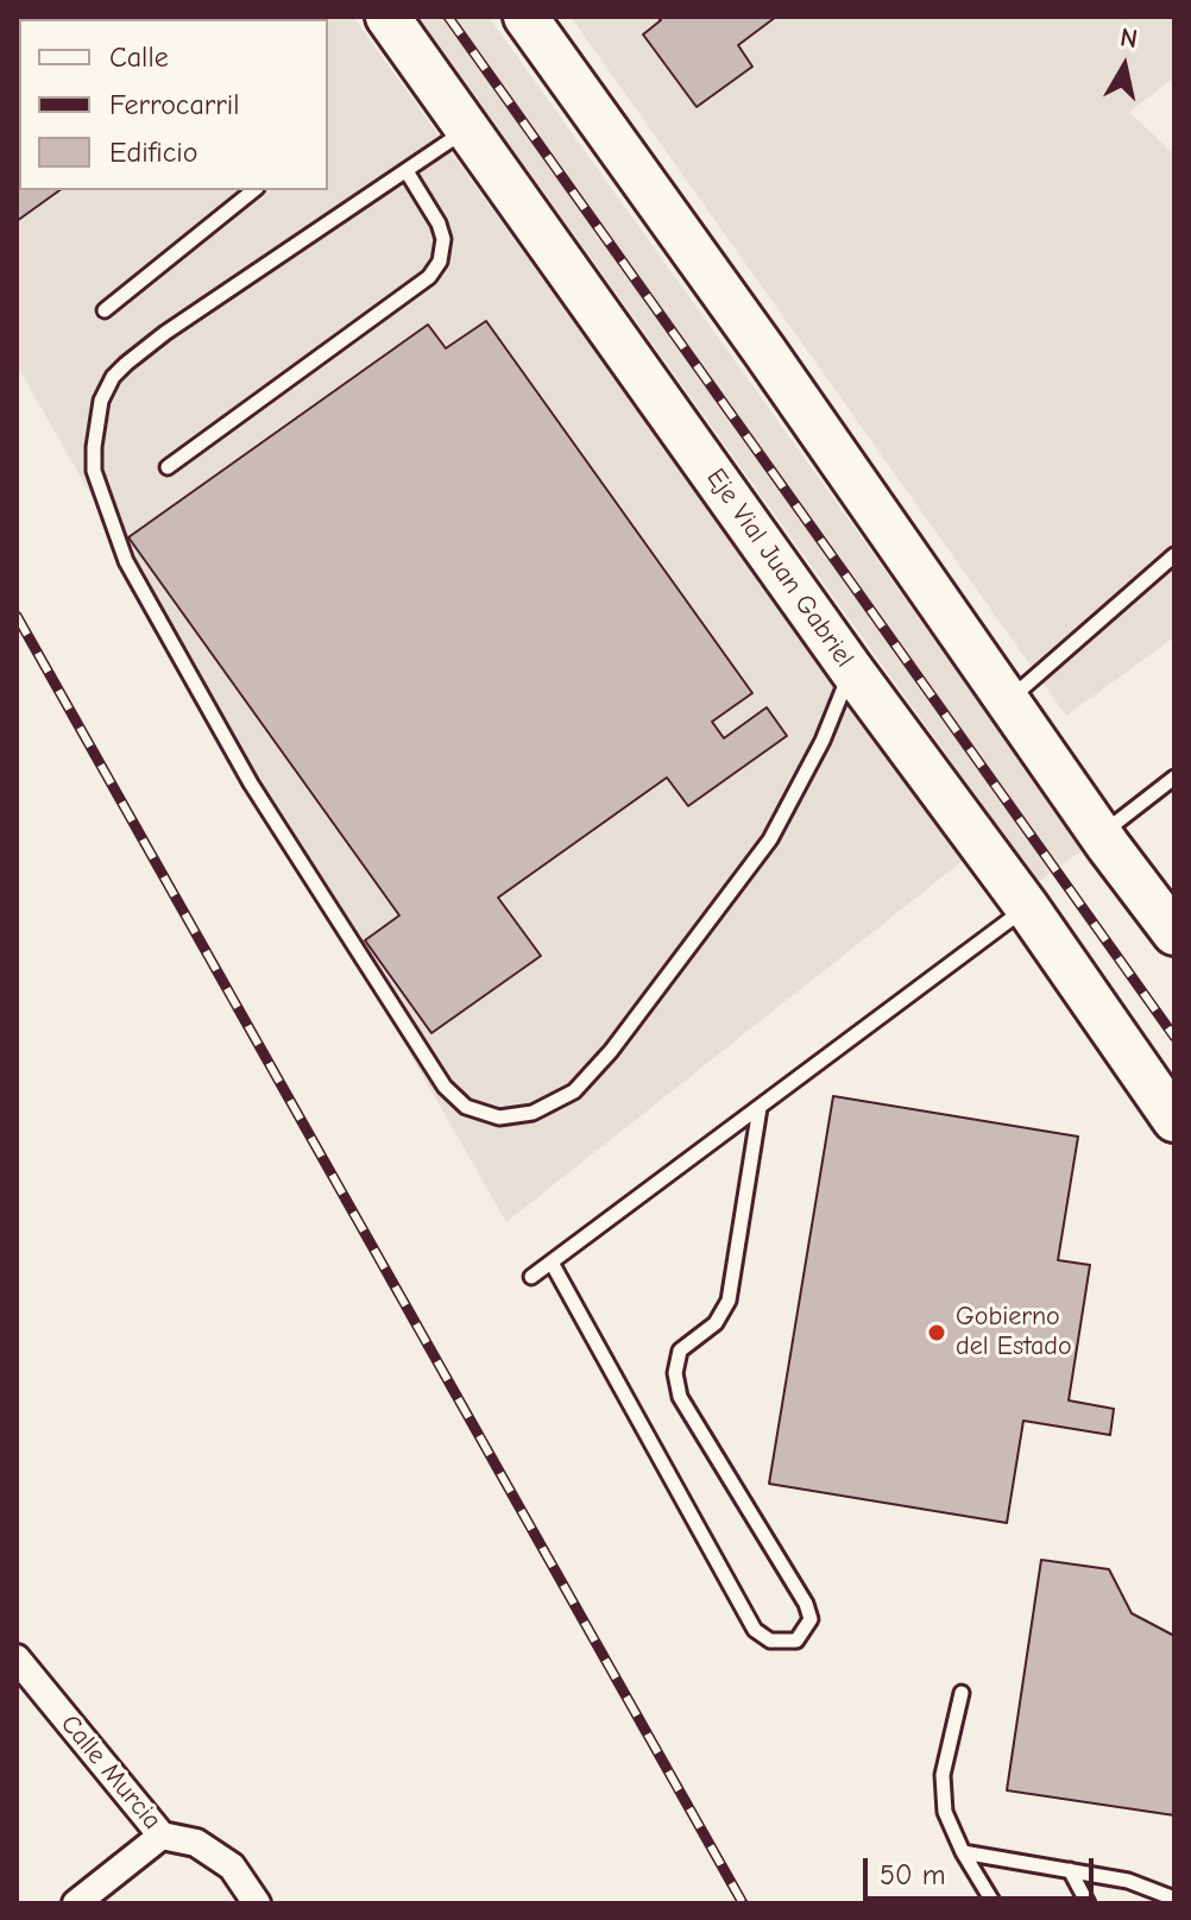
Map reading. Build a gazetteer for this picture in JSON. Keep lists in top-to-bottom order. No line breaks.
{"streets":{"main road":["Eje Vial Juan Gabriel"],"street":["Calle Murcia"]},"places":["Gobierno del Estado"],"legend":["Calle","Ferrocarril","Edificio"],"scale_bar":"50 m","north":"top"}
